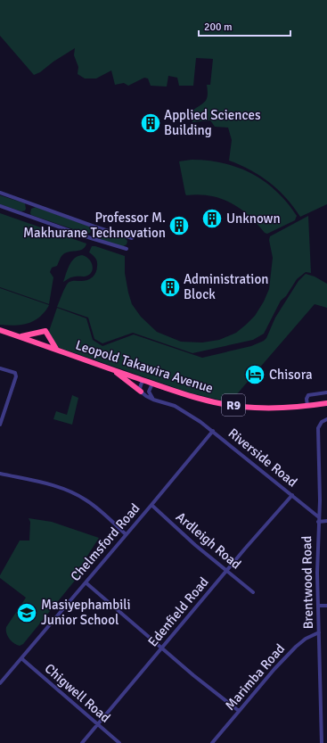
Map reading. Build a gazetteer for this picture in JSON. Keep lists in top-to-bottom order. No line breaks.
{"streets":{"highway":["Leopold Takawira Avenue","R9"],"street":["Riverside Road","Ardleigh Road","Chelmsford Road","Brentwood Road","Edenfield Road","Marimba Road","Chigwell Road"]},"crossings":[["Riverside Road","Chelmsford Road"],["Riverside Road","Brentwood Road"],["Riverside Road","Edenfield Road"],["Ardleigh Road","Chelmsford Road"],["Ardleigh Road","Edenfield Road"],["Chelmsford Road","Chigwell Road"],["Brentwood Road","Marimba Road"],["Edenfield Road","Chigwell Road"]],"places":{"building":["Applied Sciences Building","Unknown","Professor M. Makhurane Technovation","Administration Block"],"hotel":["Chisora"],"school or university":["Masiyephambili Junior School"]},"scale_bar":"200 m"}
